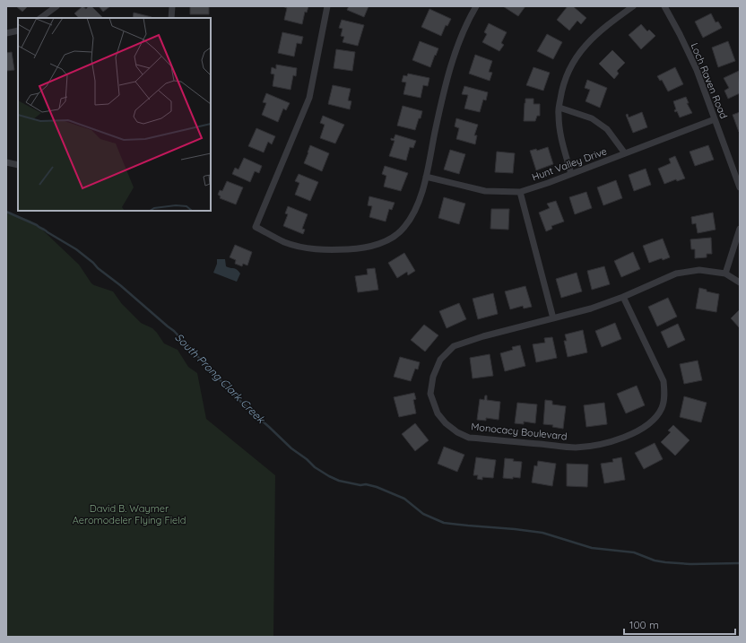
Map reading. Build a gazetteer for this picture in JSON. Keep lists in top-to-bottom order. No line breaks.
{"streets":{"street":["Loch Raven Road","Hunt Valley Drive","Monocacy Boulevard"]},"crossings":[["Loch Raven Road","Hunt Valley Drive"]],"water":["South Prong Clark Creek"],"parks":["David B. Waymer Aeromodeler Flying Field"],"scale_bar":"100 m"}
